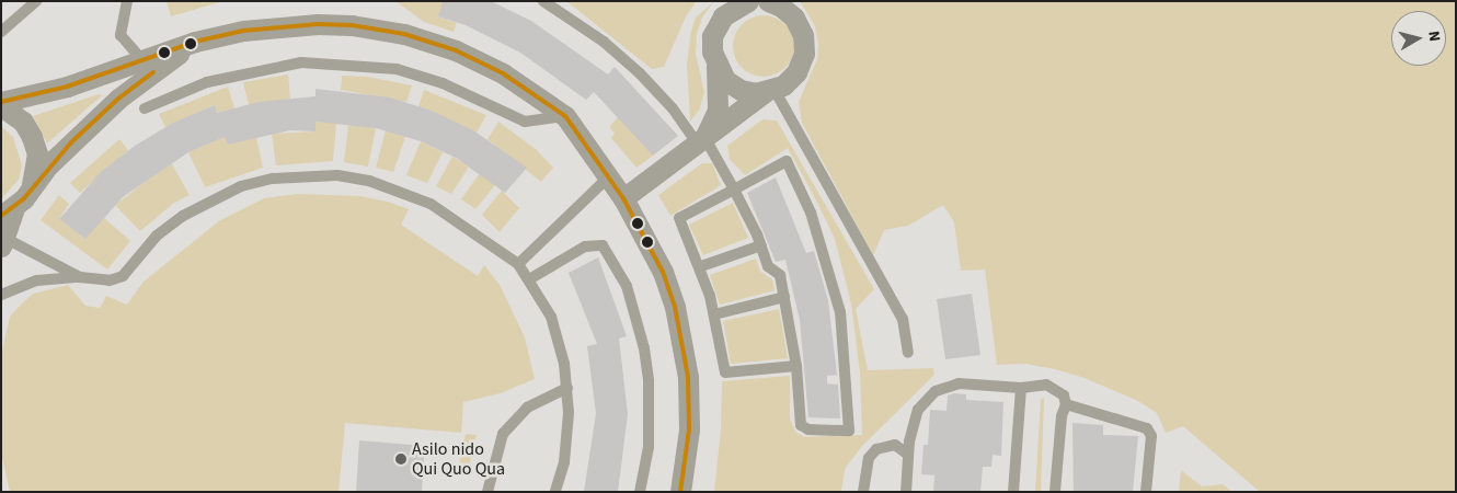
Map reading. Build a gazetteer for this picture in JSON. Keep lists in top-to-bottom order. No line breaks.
{"places":["Asilo nido Qui Quo Qua"],"north":"right"}
